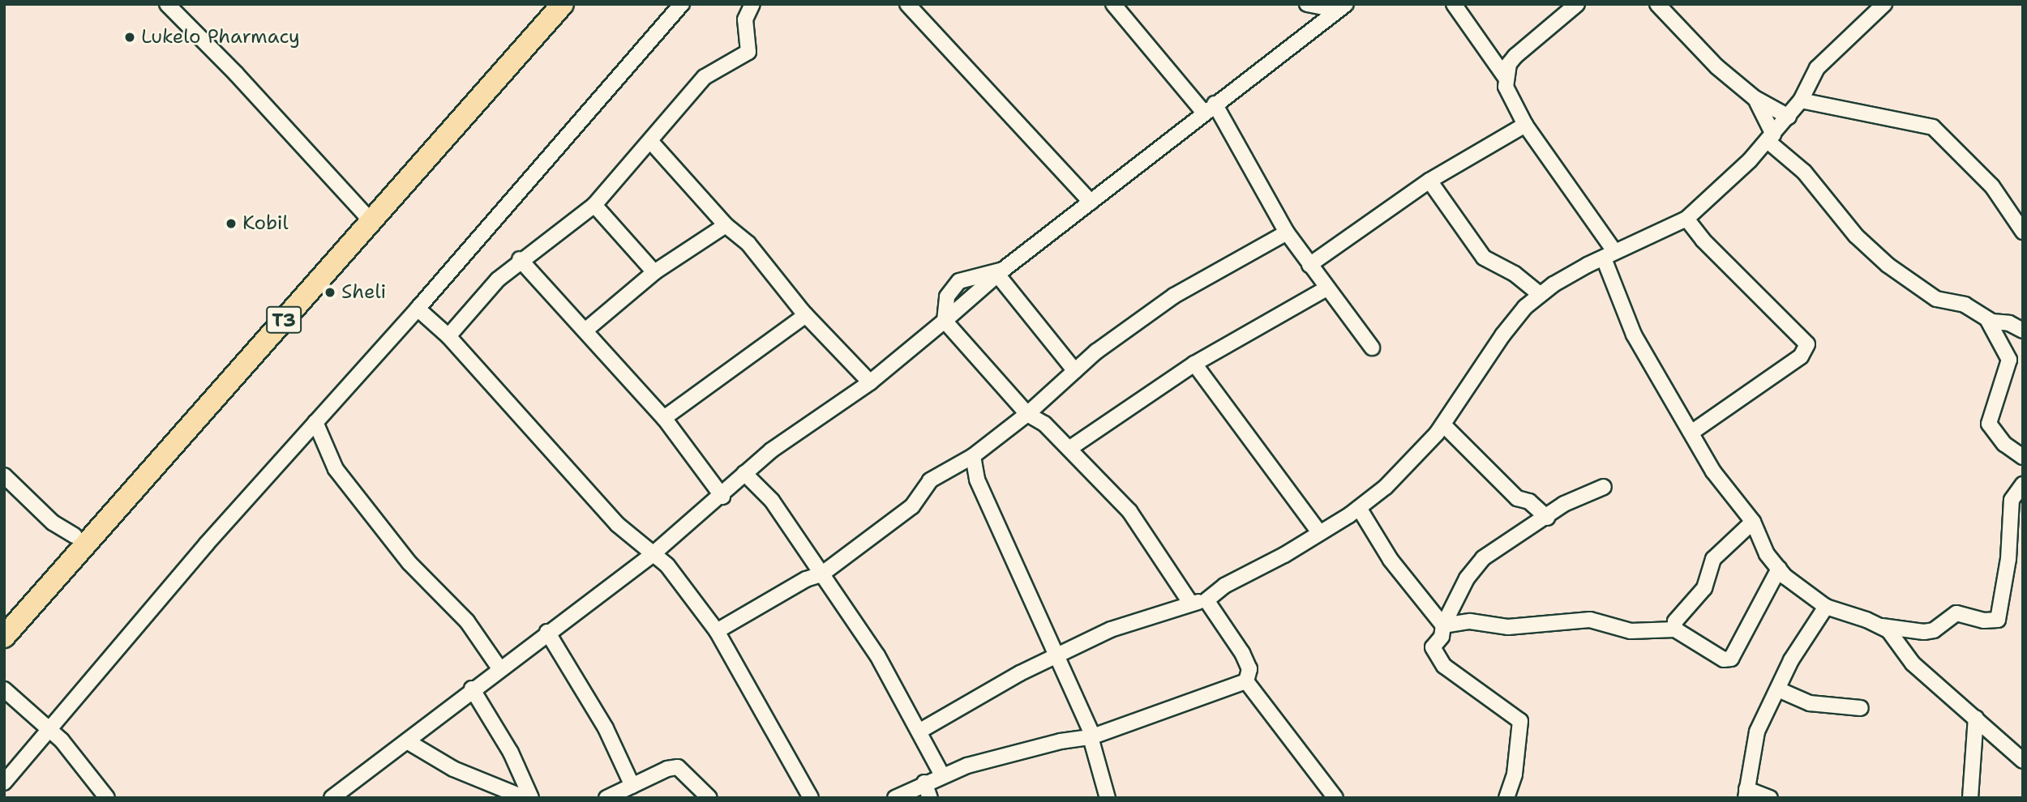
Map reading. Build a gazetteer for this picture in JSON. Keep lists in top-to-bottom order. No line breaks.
{"streets":{"highway":["T3"]},"places":["Lukelo Pharmacy","Kobil","Sheli"]}
